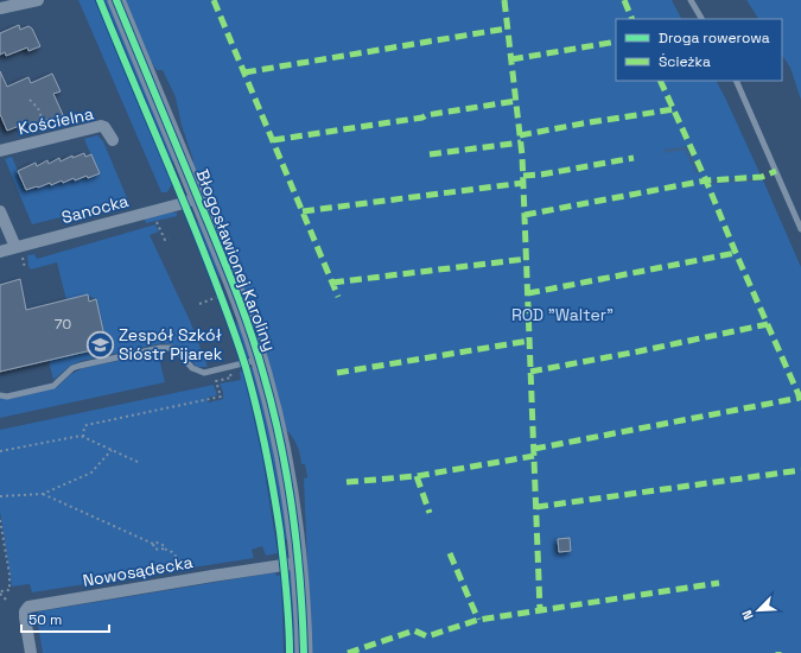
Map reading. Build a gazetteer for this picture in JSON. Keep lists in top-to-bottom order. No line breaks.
{"streets":{"street":["Kościelna","Sanocka","Błogosławionej Karoliny","Nowosądecka"]},"crossings":[["Sanocka","Błogosławionej Karoliny"],["Błogosławionej Karoliny","Nowosądecka"]],"parks":["ROD \"Walter\""],"places":{"school or university":["Zespół Szkół Sióstr Pijarek"]},"house_numbers":["70"],"legend":["Droga rowerowa","Ścieżka"],"scale_bar":"50 m","north":"bottom left"}
